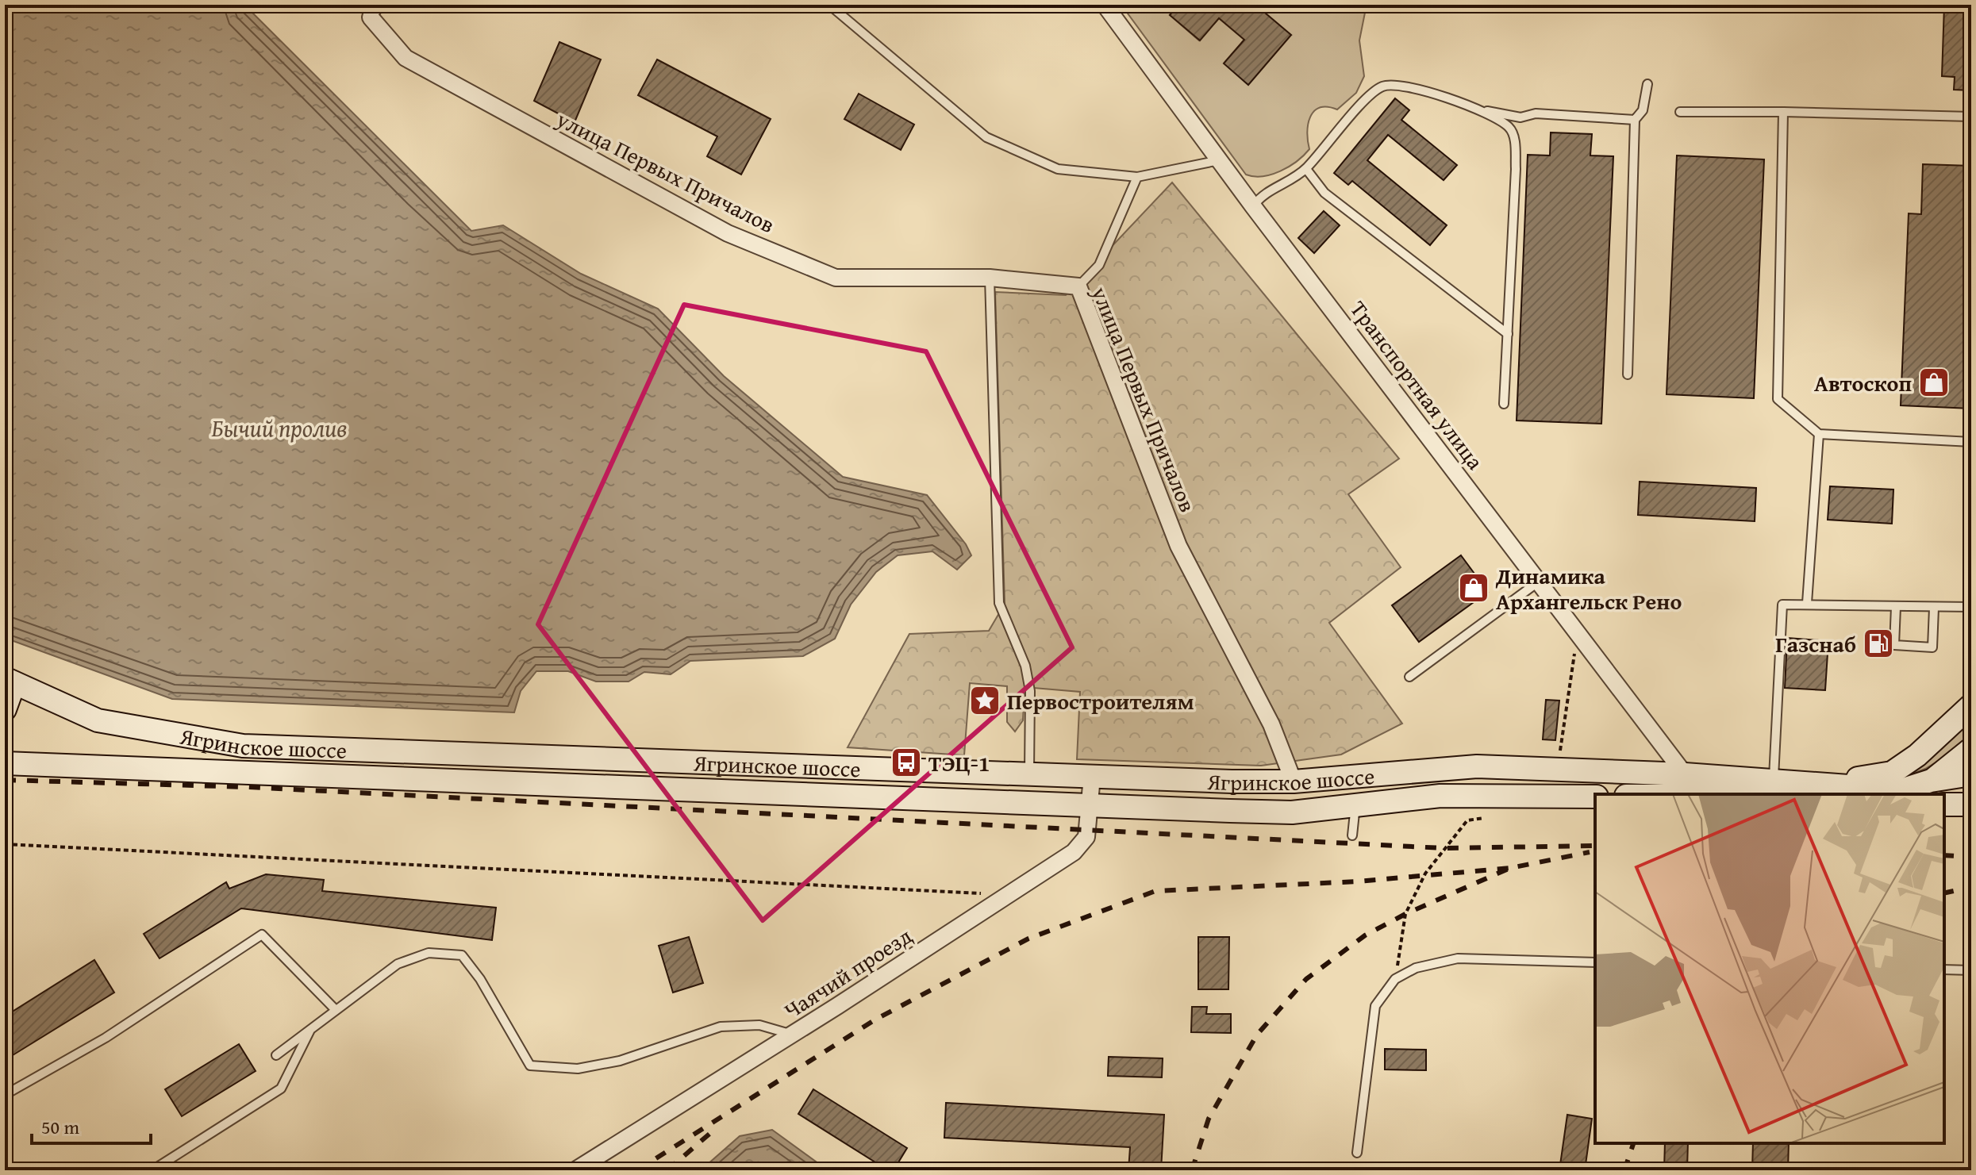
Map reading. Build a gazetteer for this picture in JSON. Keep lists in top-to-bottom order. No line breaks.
{"streets":{"main road":["Ягринское шоссе"],"street":["улица Первых Причалов","Транспортная улица","Чаячий проезд"]},"crossings":[["улица Первых Причалов","Ягринское шоссе"],["Транспортная улица","Ягринское шоссе"],["Ягринское шоссе","Чаячий проезд"]],"water":["Бычий пролив"],"places":{"shop":["Автоскоп","Динамика Архангельск Рено"],"fuel station":["Газснаб"],"place":["Первостроителям"],"bus stop":["ТЭЦ-1"]},"scale_bar":"50 m"}
